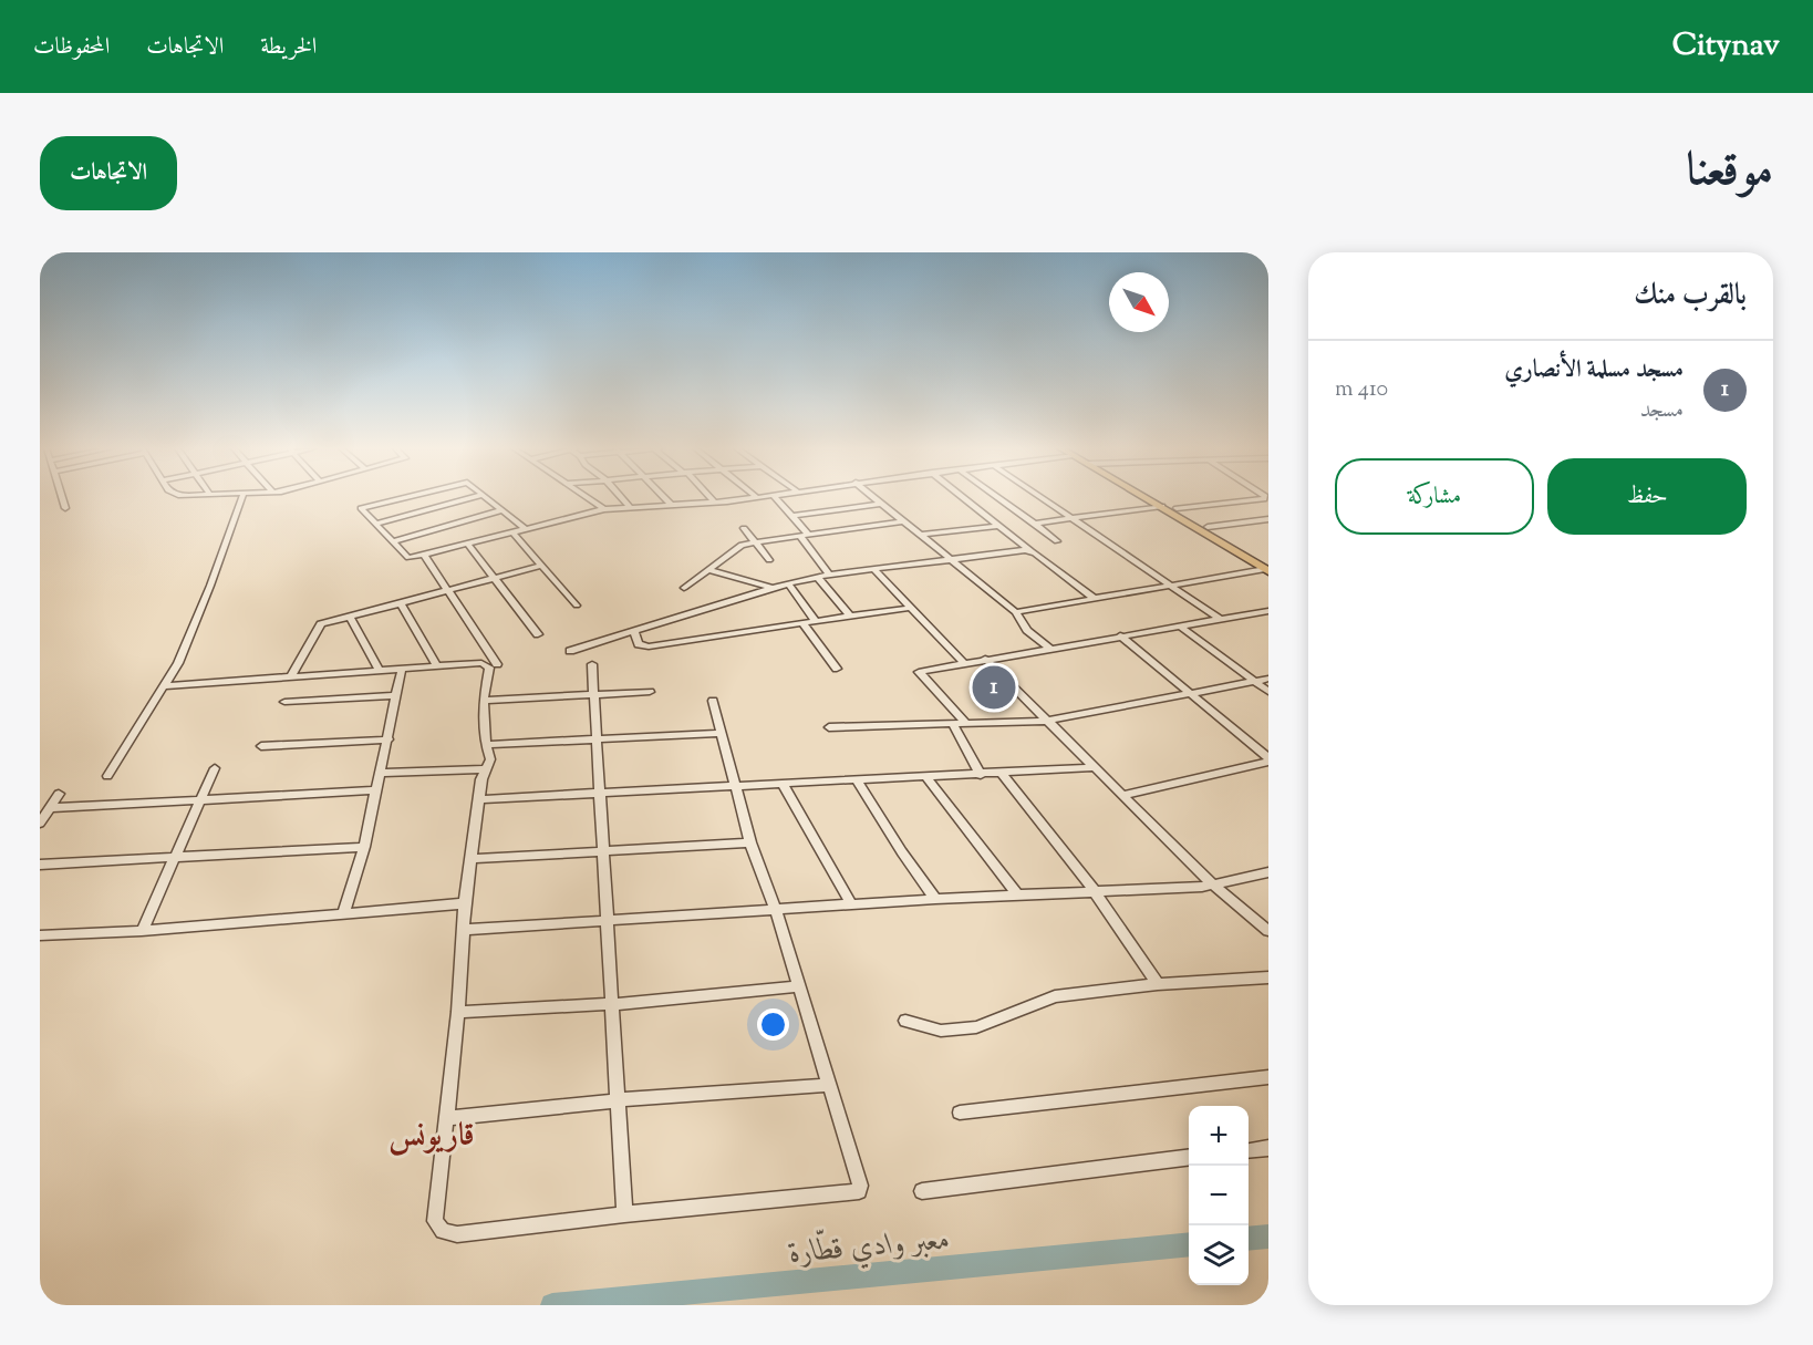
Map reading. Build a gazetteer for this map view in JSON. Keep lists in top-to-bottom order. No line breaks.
{"districts":["قاريونس"],"water":["معبر وادي قطّارة"],"north":"bottom right","page":{"header":"Citynav","nav":["الخريطة","الاتجاهات","المحفوظات"],"title":"موقعنا","buttons":["الاتجاهات",["حفظ","مشاركة"]],"heading":"بالقرب منك","list":[{"mark":"1","name":"مسجد مسلمة الأنصاري","note":"مسجد","value":"410 m"}],"pins":"1","map_buttons":["+","−"]}}
